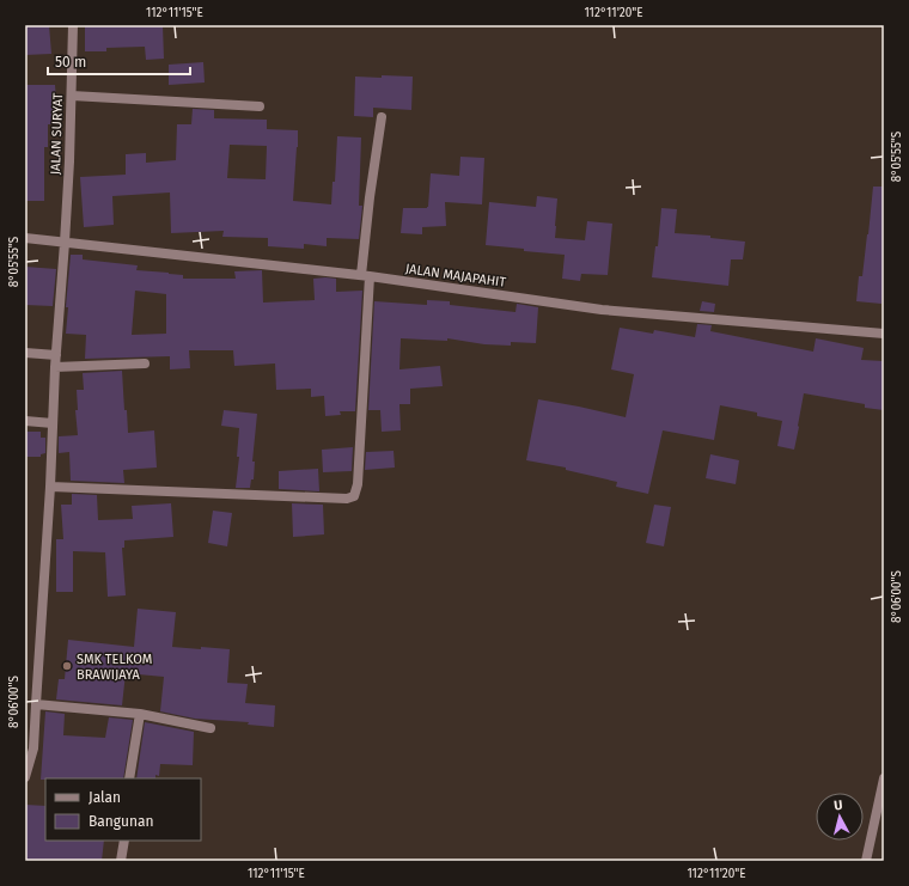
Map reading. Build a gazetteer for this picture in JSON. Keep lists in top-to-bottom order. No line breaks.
{"streets":{"street":["JALAN SURYAT","JALAN MAJAPAHIT"]},"crossings":[["JALAN SURYAT","JALAN MAJAPAHIT"]],"places":["SMK TELKOM BRAWIJAYA"],"legend":["Jalan","Bangunan"],"scale_bar":"50 m","north":"top","coordinates":["112°11'15\"E","112°11'20\"E","8°05'55\"S","8°06'00\"S"]}
